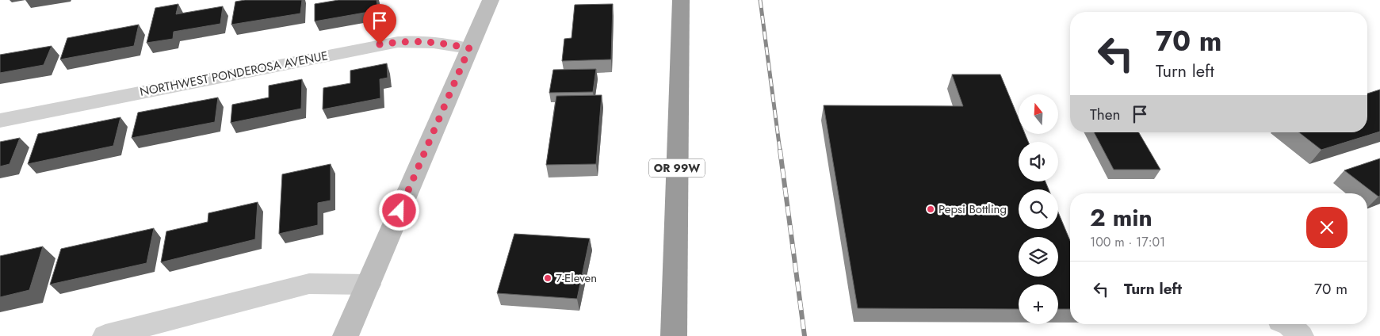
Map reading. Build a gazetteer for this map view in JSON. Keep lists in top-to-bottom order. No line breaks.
{"streets":{"highway":["OR 99W"],"street":["NORTHWEST PONDEROSA AVENUE"]},"places":["Pepsi Bottling","7-Eleven"],"north":"top","page":{"turn":["70 m","Turn left"],"map_buttons":"+","then":"Then","heading":["2 min","100 m · 17:01"],"list":[{"name":"Turn left","value":"70 m"}]}}
